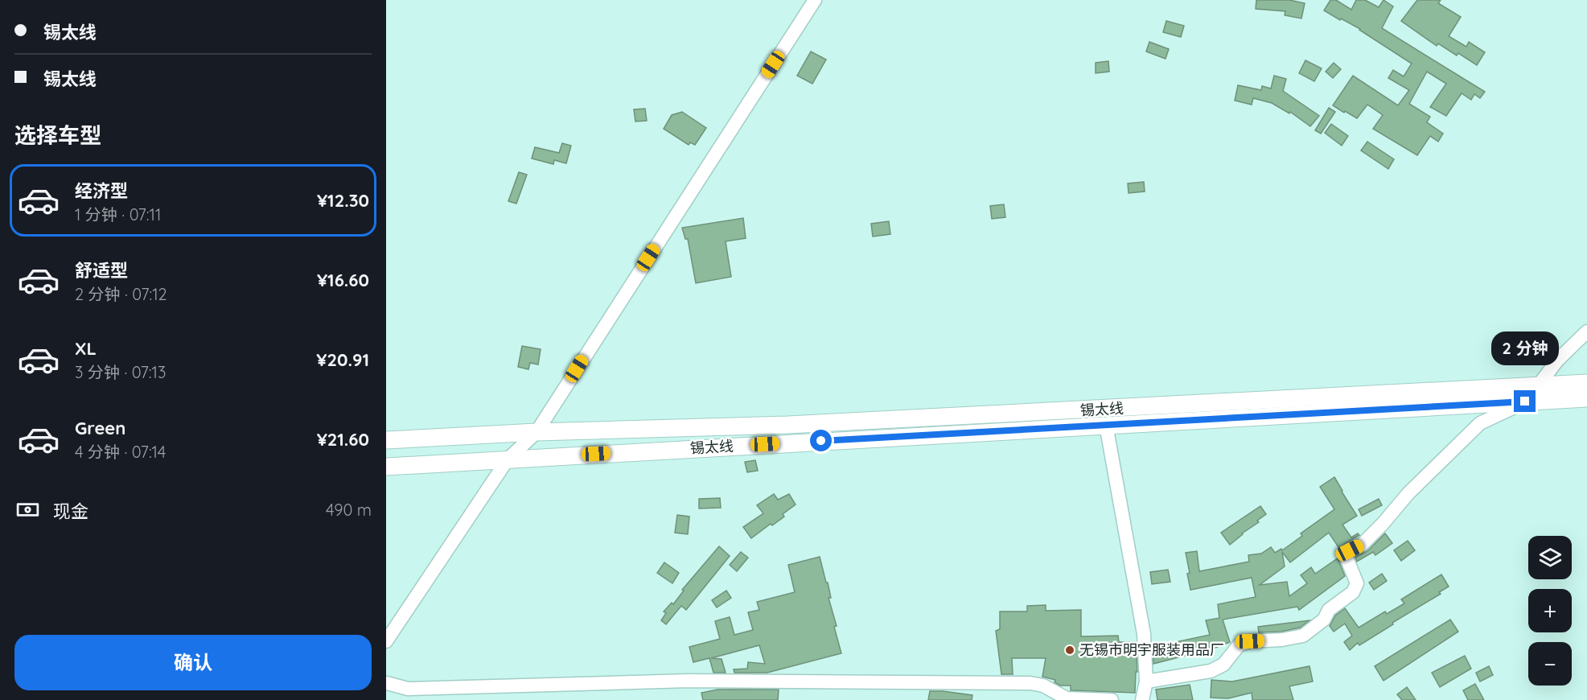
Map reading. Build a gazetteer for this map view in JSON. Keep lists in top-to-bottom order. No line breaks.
{"streets":{"main road":["锡太线"]},"places":["无锡市明宇服装用品厂"],"page":{"banner":["锡太线","锡太线"],"heading":"选择车型","list":[{"name":"经济型","note":"1 分钟 · 07:11","value":"¥12.30"},{"name":"舒适型","note":"2 分钟 · 07:12","value":"¥16.60"},{"name":"XL","note":"3 分钟 · 07:13","value":"¥20.91"},{"name":"Green","note":"4 分钟 · 07:14","value":"¥21.60"}],"bubble":"2 分钟","pay":["现金","490 m"],"map_buttons":["+","−"],"buttons":"确认"}}
